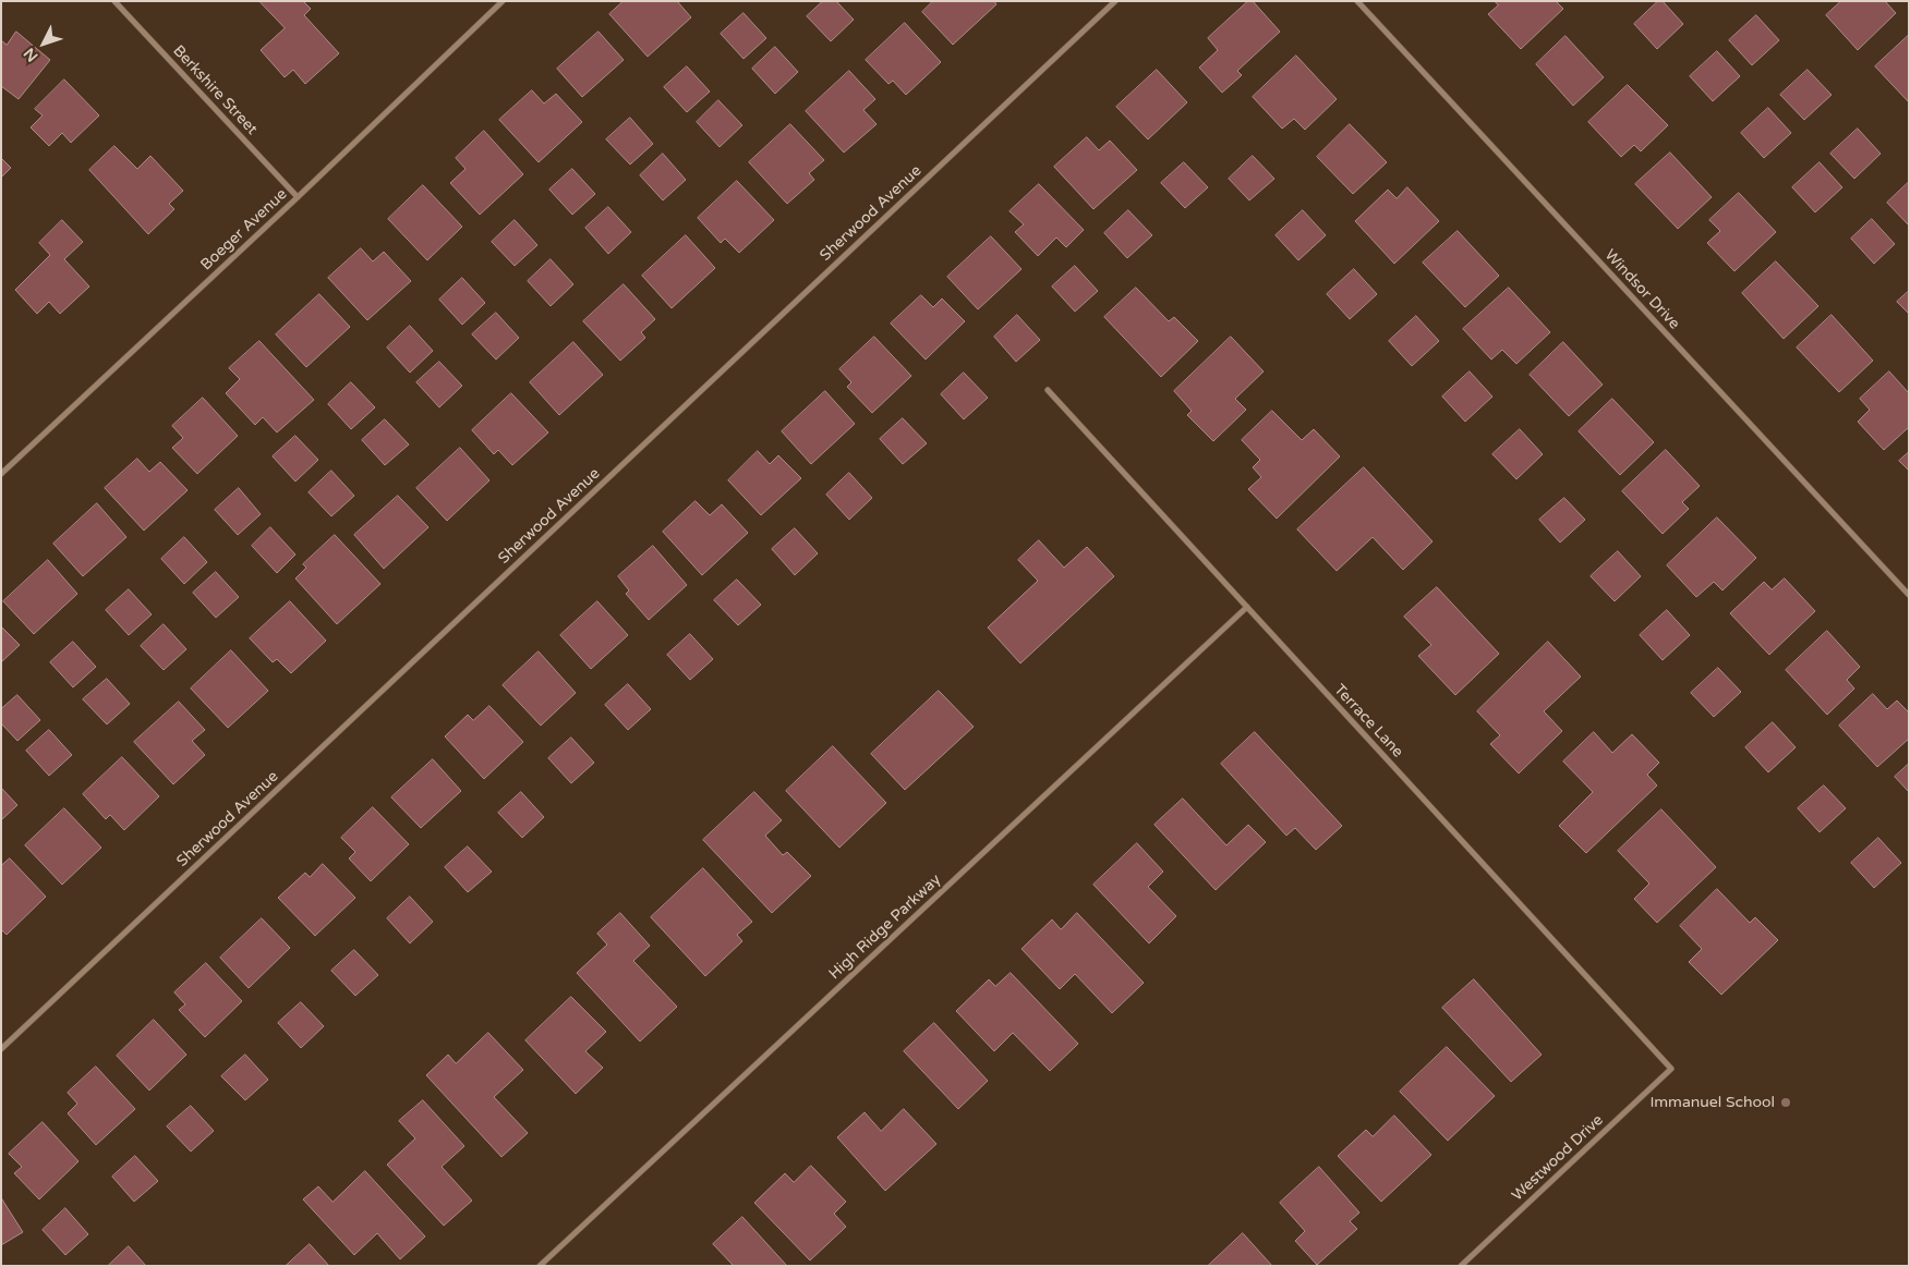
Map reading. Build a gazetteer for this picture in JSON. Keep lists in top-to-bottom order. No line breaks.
{"streets":{"street":["Berkshire Street","Sherwood Avenue","Boeger Avenue","Windsor Drive","Terrace Lane","High Ridge Parkway","Westwood Drive"]},"crossings":[["Berkshire Street","Boeger Avenue"],["Terrace Lane","High Ridge Parkway"],["Terrace Lane","Westwood Drive"]],"places":["Immanuel School"],"north":"bottom left"}
